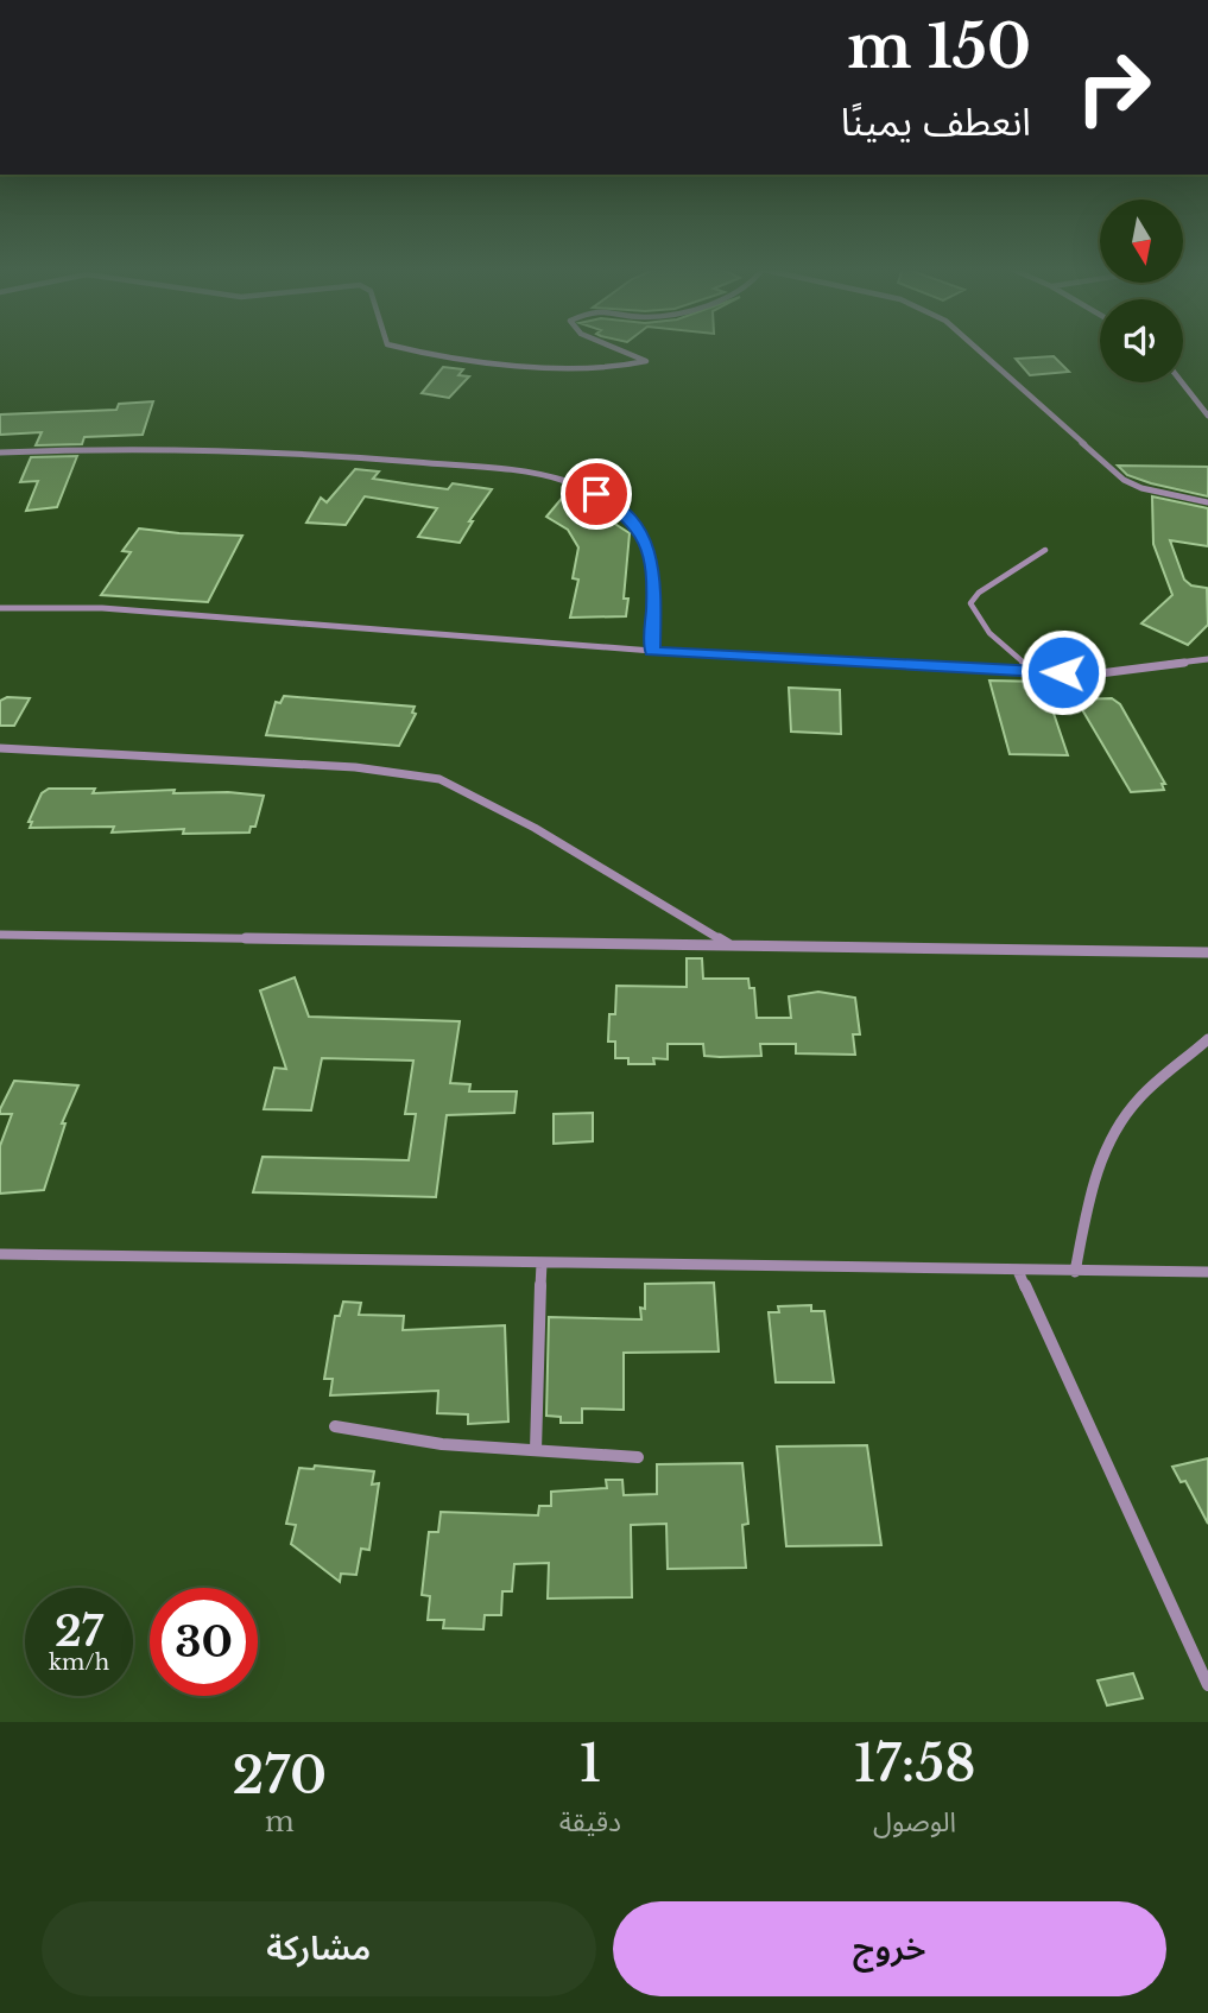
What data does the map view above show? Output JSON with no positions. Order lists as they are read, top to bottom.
{
  "north": "bottom",
  "page": {
    "turn": ["150 m", "انعطف يمينًا"],
    "speed": "27 km/h",
    "limit": "30",
    "eta": [
      "17:58",
      "الوصول",
      "1",
      "دقيقة",
      "270",
      "m"
    ],
    "buttons": ["خروج", "مشاركة"]
  }
}
